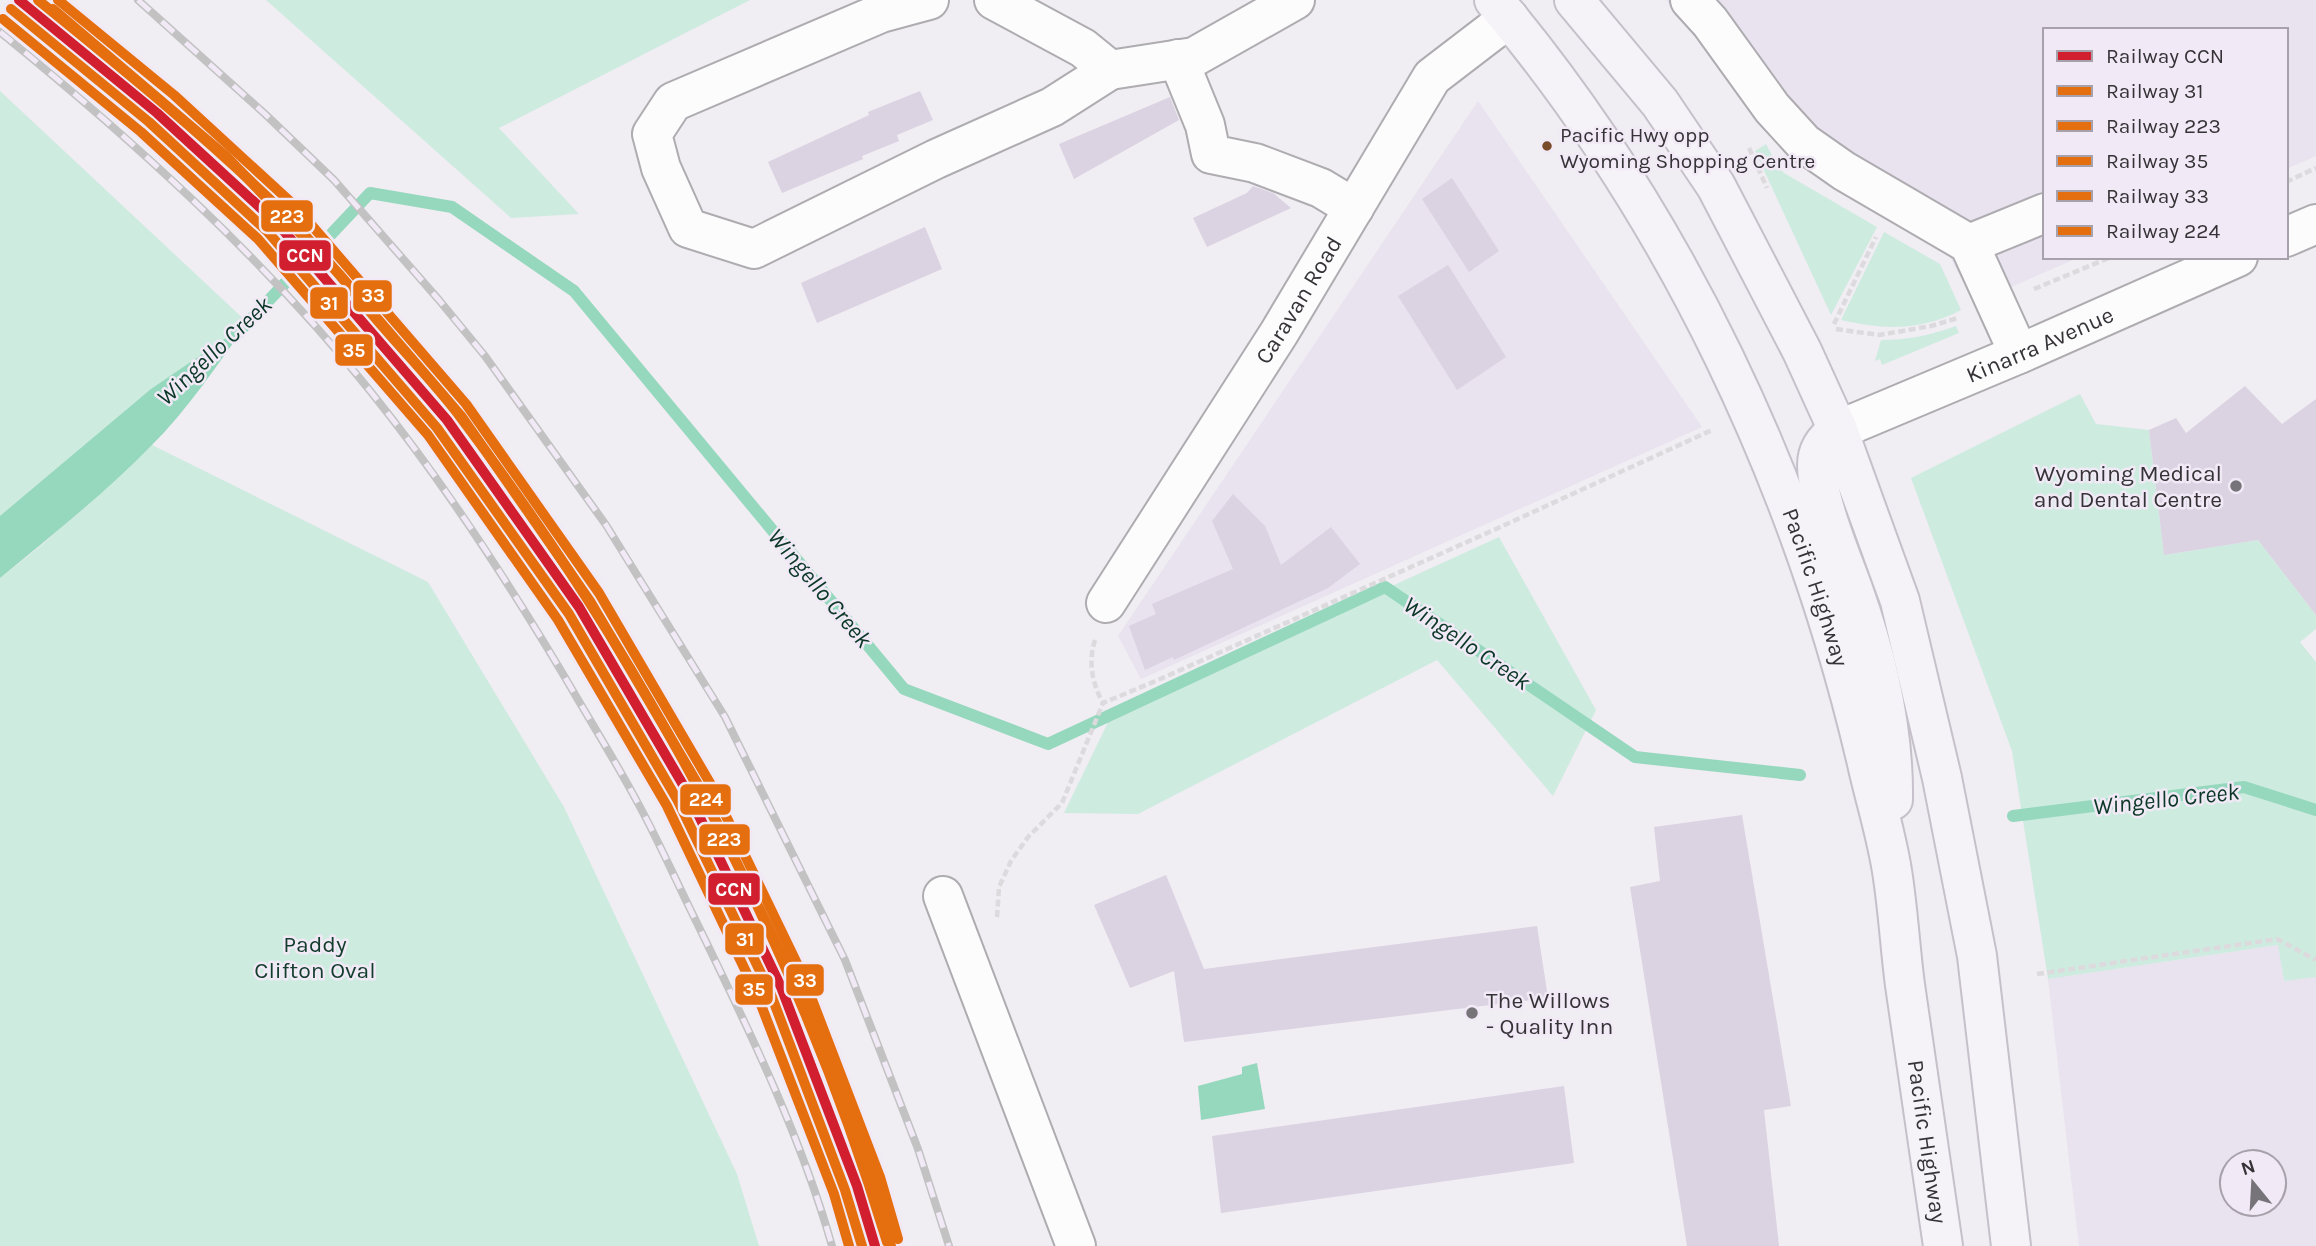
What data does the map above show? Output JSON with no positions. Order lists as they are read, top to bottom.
{
  "streets": {
    "main road": ["Pacific Highway"],
    "street": ["Caravan Road", "Kinarra Avenue"]
  },
  "crossings": [
    ["Caravan Road", "Pacific Highway"]
  ],
  "water": ["Wingello Creek"],
  "parks": ["Paddy Clifton Oval"],
  "places": ["Pacific Hwy opp Wyoming Shopping Centre", "Wyoming Medical and Dental Centre", "The Willows - Quality Inn"],
  "lines": [
    "rail line CCN",
    "rail line 223",
    "rail line 33",
    "rail line 31",
    "rail line 224",
    "rail line 35"
  ],
  "legend": [
    "Railway CCN",
    "Railway 31",
    "Railway 223",
    "Railway 35",
    "Railway 33",
    "Railway 224"
  ],
  "north": "top"
}
